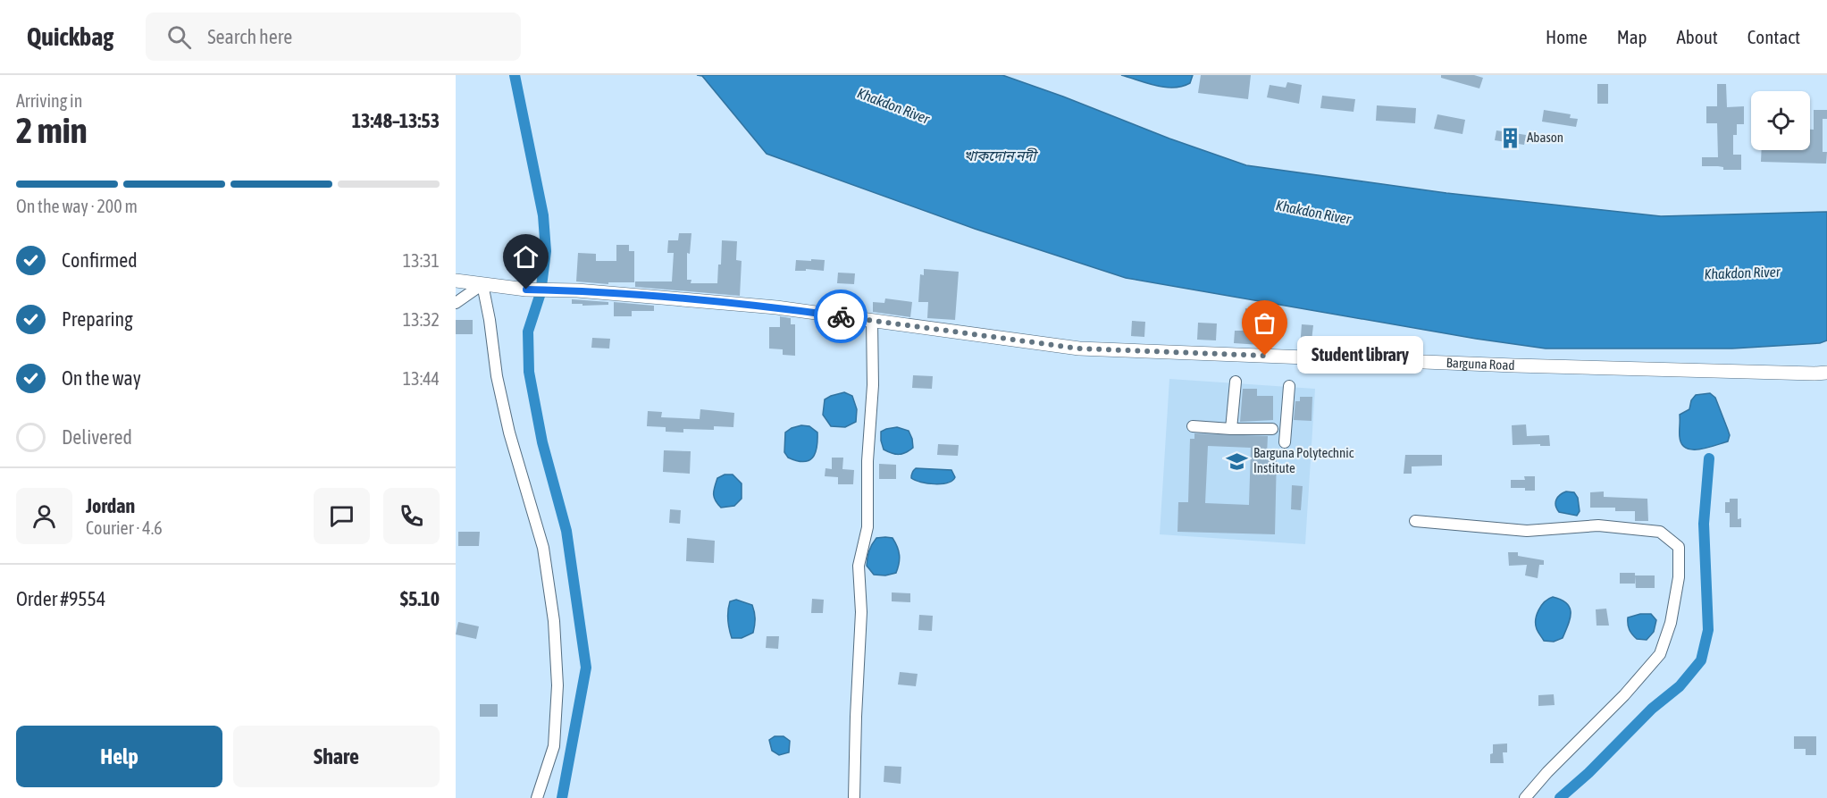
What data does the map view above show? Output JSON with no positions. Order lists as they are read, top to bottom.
{
  "streets": {
    "main road": ["Barguna Road"]
  },
  "water": ["Khakdon River", "খাকদোন নদী"],
  "places": {
    "building": ["Abason"],
    "other": ["Student library"],
    "school or university": ["Barguna Polytechnic Institute"]
  },
  "page": {
    "header": "Quickbag",
    "search": "Search here",
    "nav": [
      "Home",
      "Map",
      "About",
      "Contact"
    ],
    "heading": ["2 min", "Arriving in", "13:48–13:53"],
    "panel": [
      "Jordan",
      "Courier · 4.6",
      "Order #9554",
      "$5.10"
    ],
    "bar": "On the way · 200 m",
    "list": [
      ["Confirmed", "13:31"],
      ["Preparing", "13:32"],
      ["On the way", "13:44"],
      "Delivered"
    ],
    "bubble": "Student library",
    "buttons": ["Help", "Share"]
  }
}
